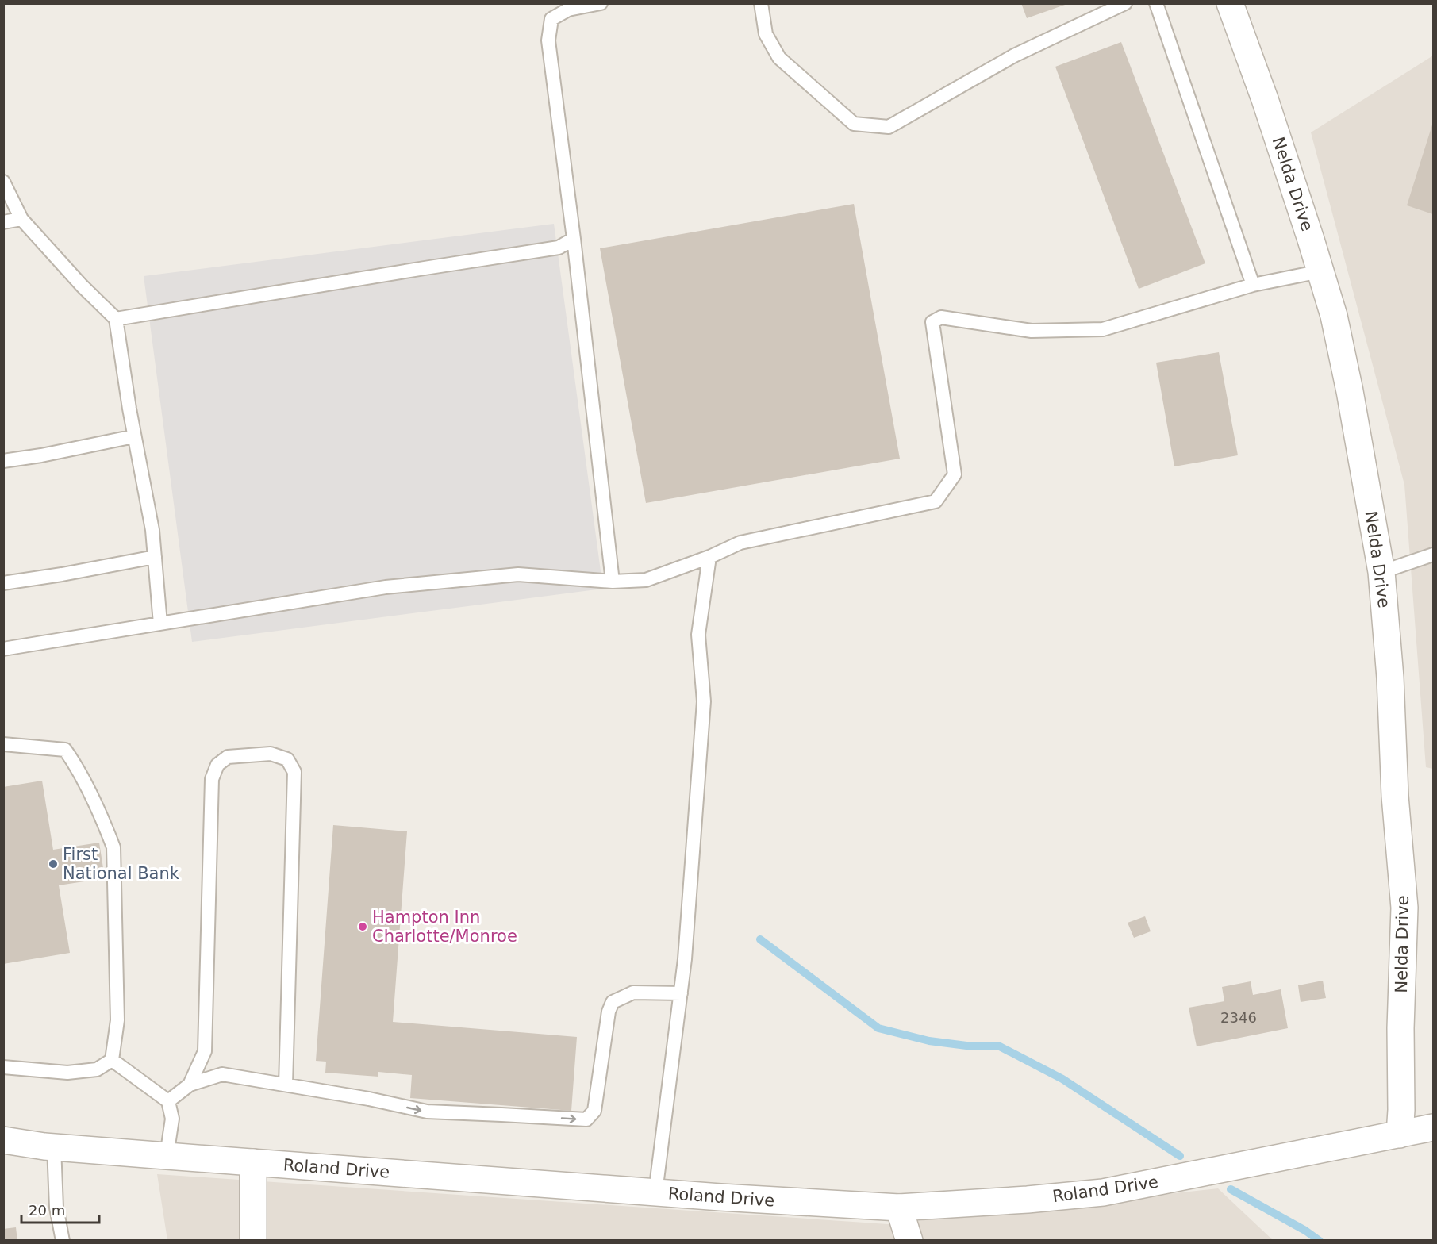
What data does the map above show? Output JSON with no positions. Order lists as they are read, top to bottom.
{
  "streets": {
    "street": ["Nelda Drive", "Roland Drive"]
  },
  "crossings": [
    ["Nelda Drive", "Roland Drive"]
  ],
  "places": ["First National Bank", "Hampton Inn Charlotte/Monroe"],
  "house_numbers": ["2346"],
  "scale_bar": "20 m"
}
